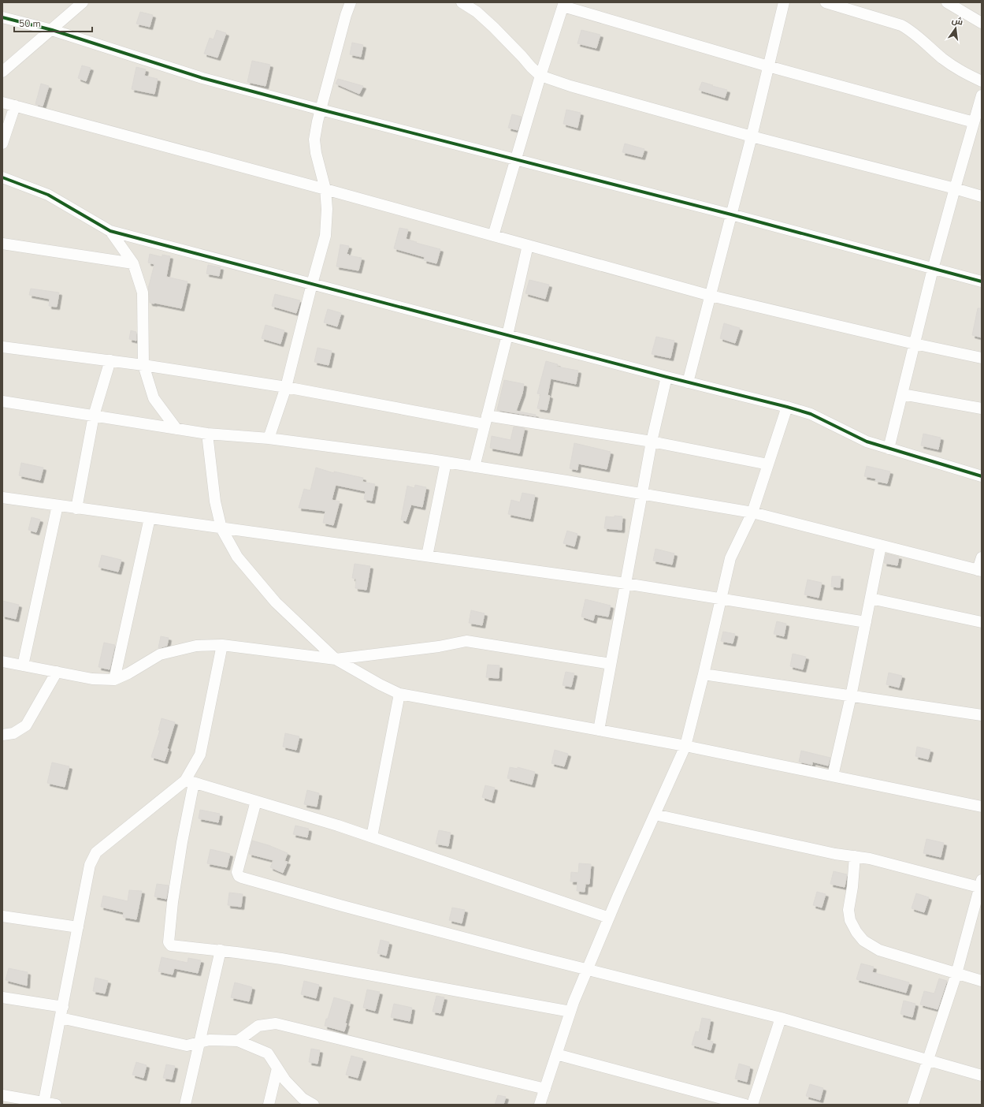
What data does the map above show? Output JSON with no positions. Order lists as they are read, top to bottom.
{
  "scale_bar": "50 m",
  "north": "top"
}
